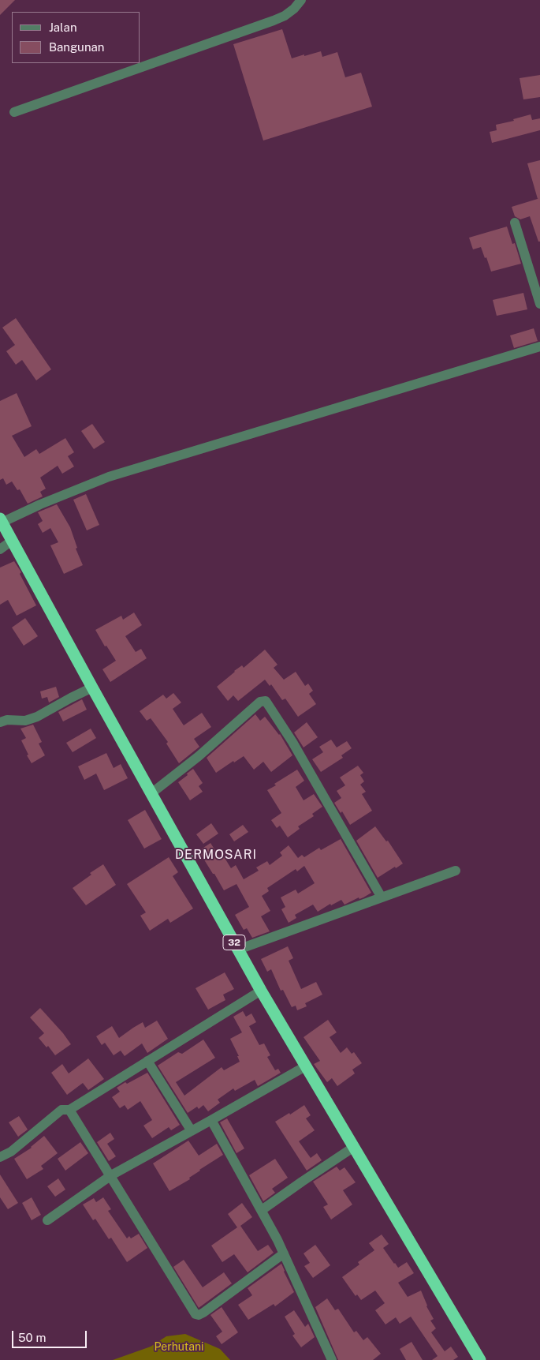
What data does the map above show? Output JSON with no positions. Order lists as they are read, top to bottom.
{
  "streets": {
    "highway": ["32"]
  },
  "districts": ["DERMOSARI"],
  "parks": ["Perhutani"],
  "legend": ["Jalan", "Bangunan"],
  "scale_bar": "50 m"
}
